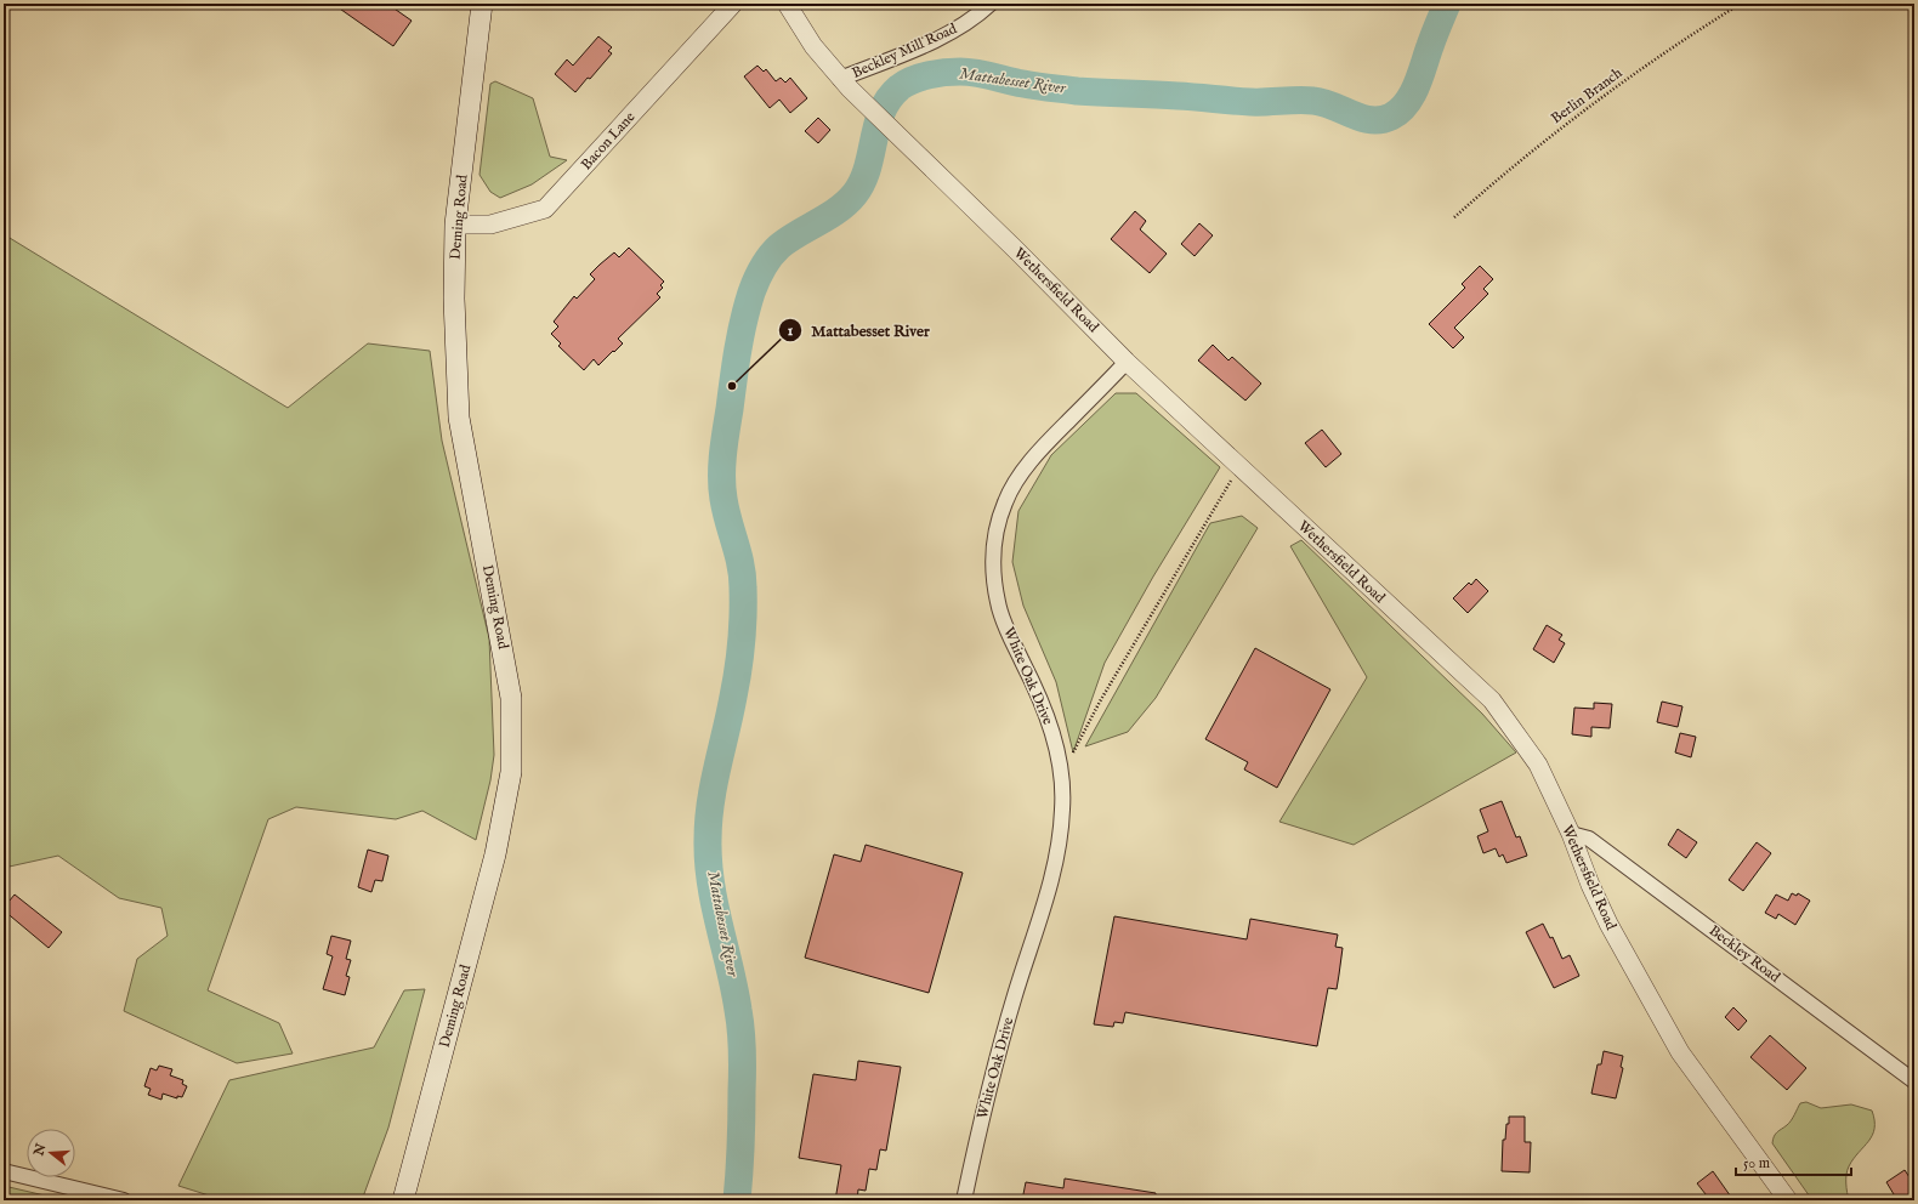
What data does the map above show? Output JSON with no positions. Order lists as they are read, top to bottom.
{
  "streets": {
    "main road": ["Deming Road"],
    "street": [
      "Beckley Mill Road",
      "Bacon Lane",
      "Wethersfield Road",
      "White Oak Drive",
      "Beckley Road"
    ],
    "path": ["Berlin Branch"]
  },
  "crossings": [
    ["Beckley Mill Road", "Wethersfield Road"],
    ["Bacon Lane", "Deming Road"],
    ["Wethersfield Road", "White Oak Drive"],
    ["Wethersfield Road", "Beckley Road"]
  ],
  "water": ["Mattabesset River"],
  "places": ["Mattabesset River"],
  "scale_bar": "50 m",
  "north": "left"
}
